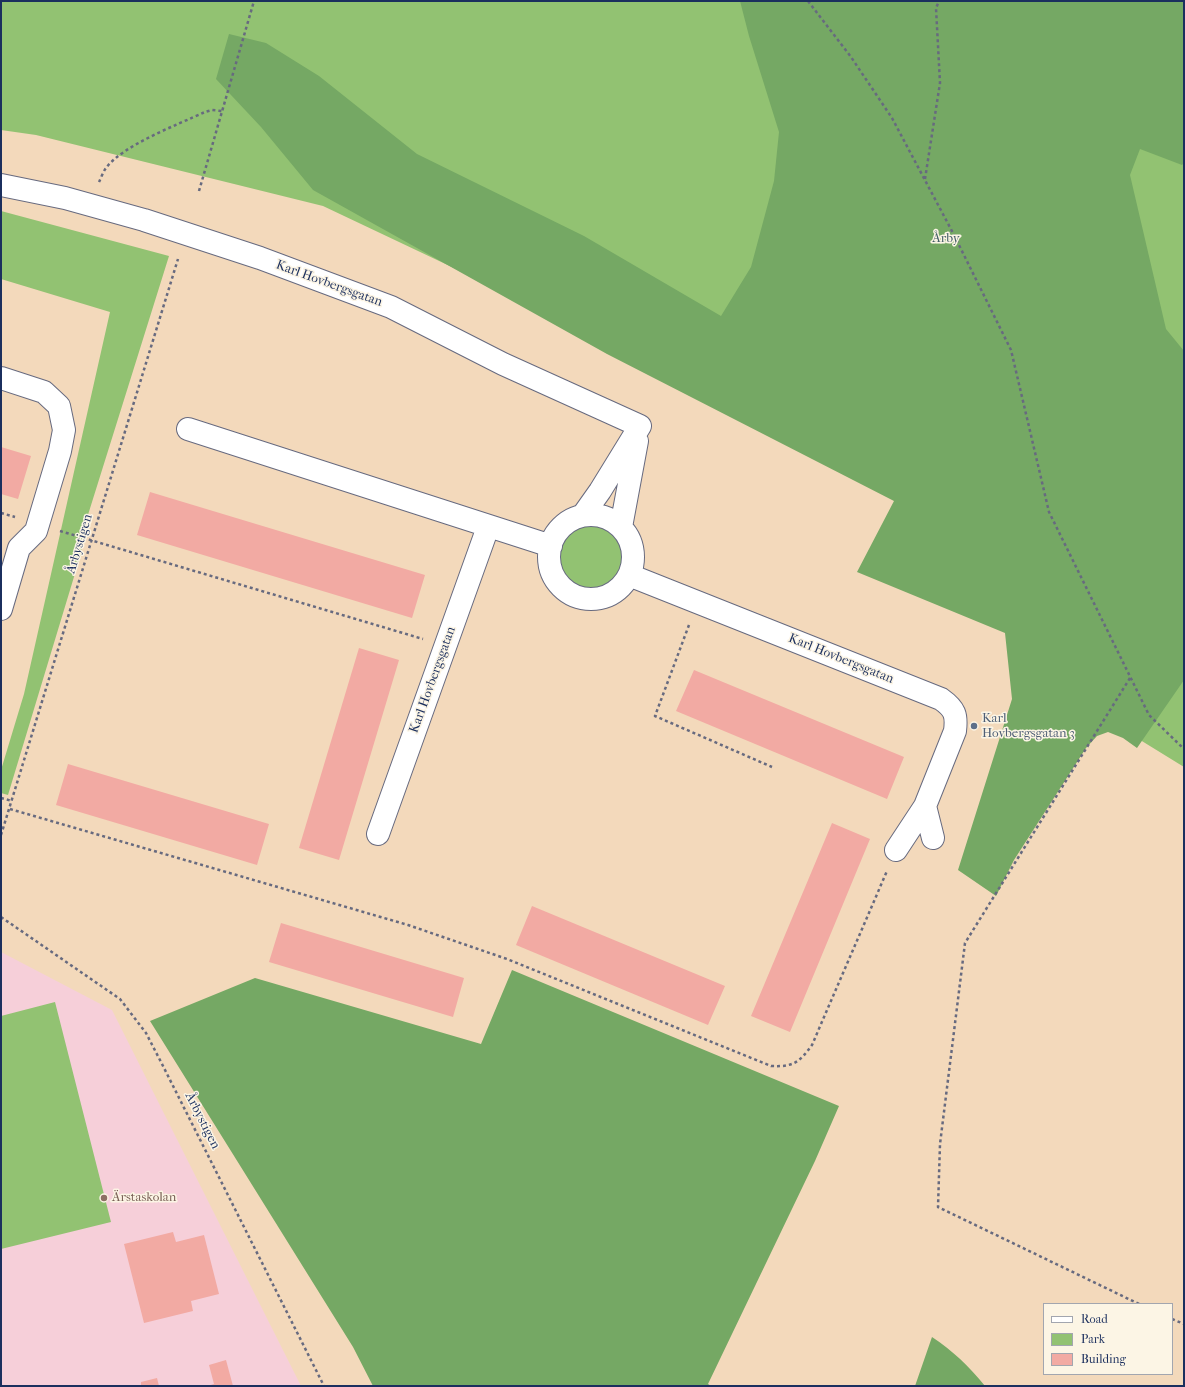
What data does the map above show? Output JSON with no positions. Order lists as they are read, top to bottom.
{
  "streets": {
    "street": ["Karl Hovbergsgatan"],
    "path": ["Årbystigen"]
  },
  "parks": ["Årby"],
  "places": ["Karl Hovbergsgatan 3", "Ärstaskolan"],
  "legend": ["Road", "Park", "Building"]
}
